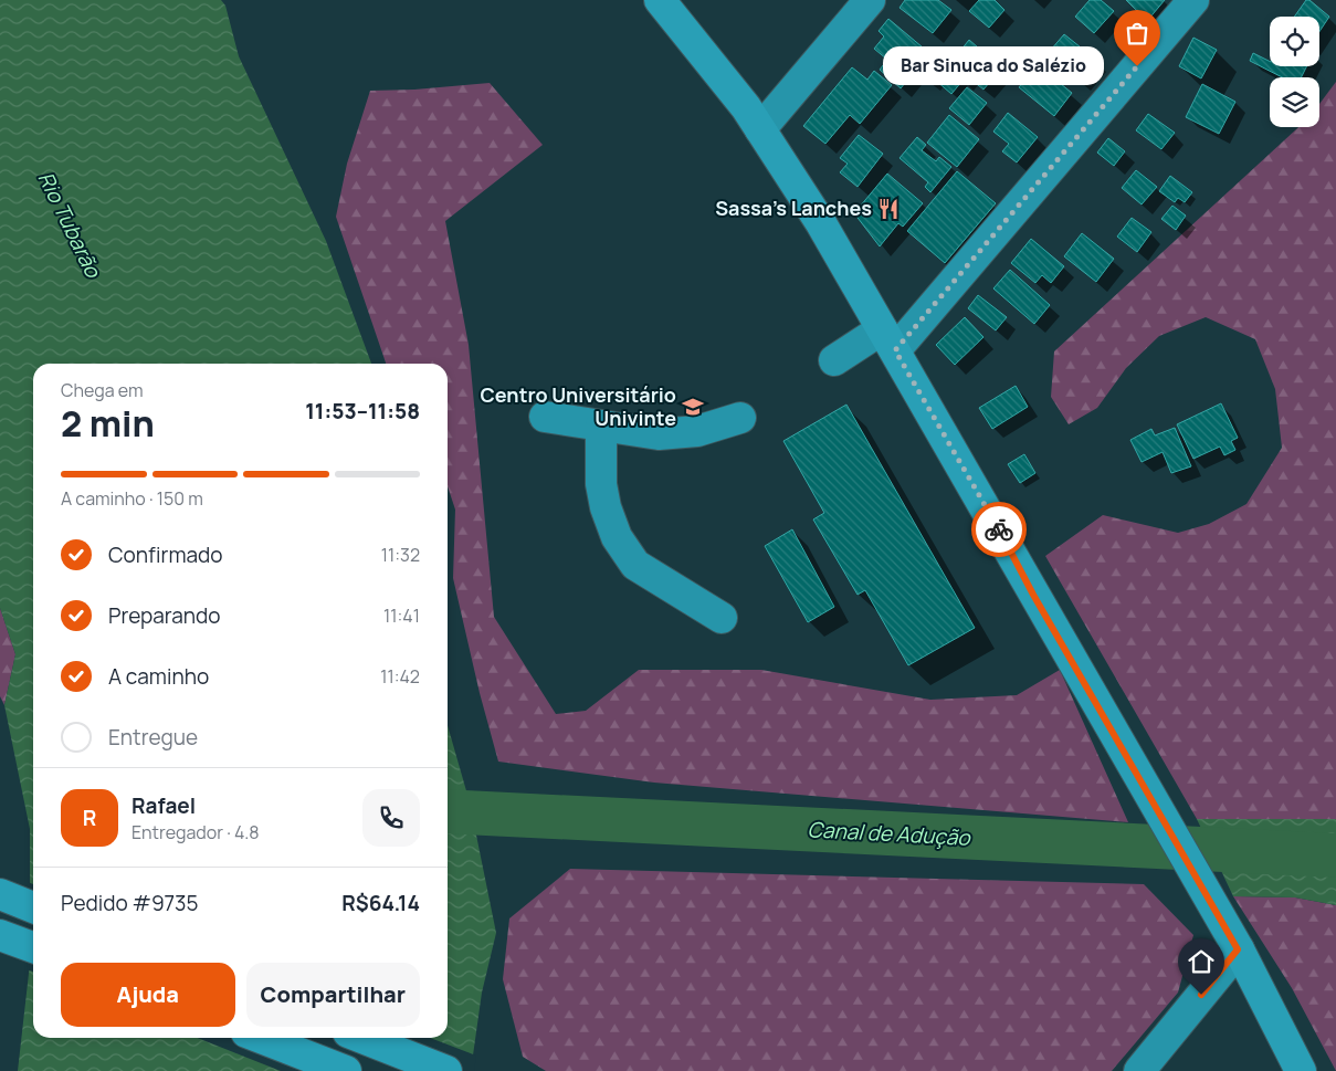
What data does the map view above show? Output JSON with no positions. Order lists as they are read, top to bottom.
{
  "water": ["Rio Tubarão", "Canal de Adução"],
  "places": {
    "other": ["Bar Sinuca do Salézio"],
    "restaurant": ["Sassa's Lanches"],
    "school or university": ["Centro Universitário Univinte"]
  },
  "page": {
    "bubble": "Bar Sinuca do Salézio",
    "heading": ["2 min", "Chega em", "11:53–11:58"],
    "panel": [
      "Rafael",
      "Entregador · 4.8",
      "Pedido #9735",
      "R$64.14"
    ],
    "bar": "A caminho · 150 m",
    "list": [
      ["Confirmado", "11:32"],
      ["Preparando", "11:41"],
      ["A caminho", "11:42"],
      "Entregue"
    ],
    "round": "R",
    "buttons": ["Ajuda", "Compartilhar"]
  }
}
